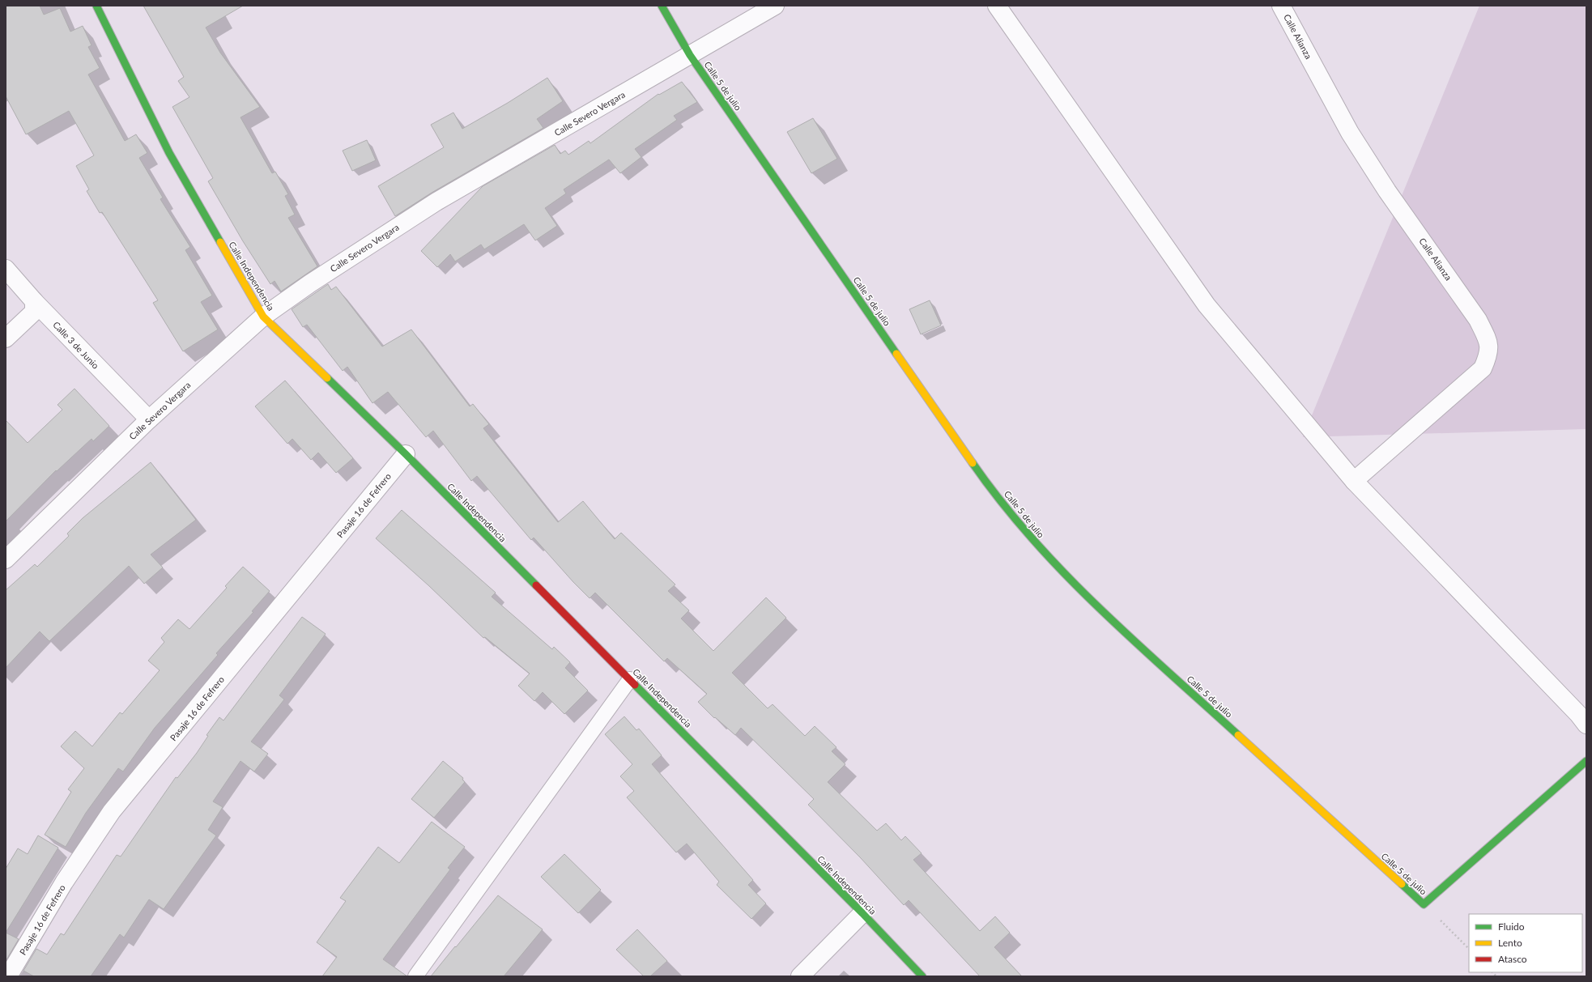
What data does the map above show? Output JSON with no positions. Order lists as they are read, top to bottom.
{
  "streets": {
    "street": [
      "Calle Alianza",
      "Calle 5 de julio",
      "Calle Severo Vergara",
      "Calle Independencia",
      "Calle 3 de Junio",
      "Pasaje 16 de Fefrero"
    ]
  },
  "crossings": [
    ["Calle 5 de julio", "Calle Severo Vergara"],
    ["Calle Severo Vergara", "Calle Independencia"],
    ["Calle Severo Vergara", "Calle 3 de Junio"],
    ["Calle Independencia", "Pasaje 16 de Fefrero"]
  ],
  "legend": ["Fluido", "Lento", "Atasco"]
}
